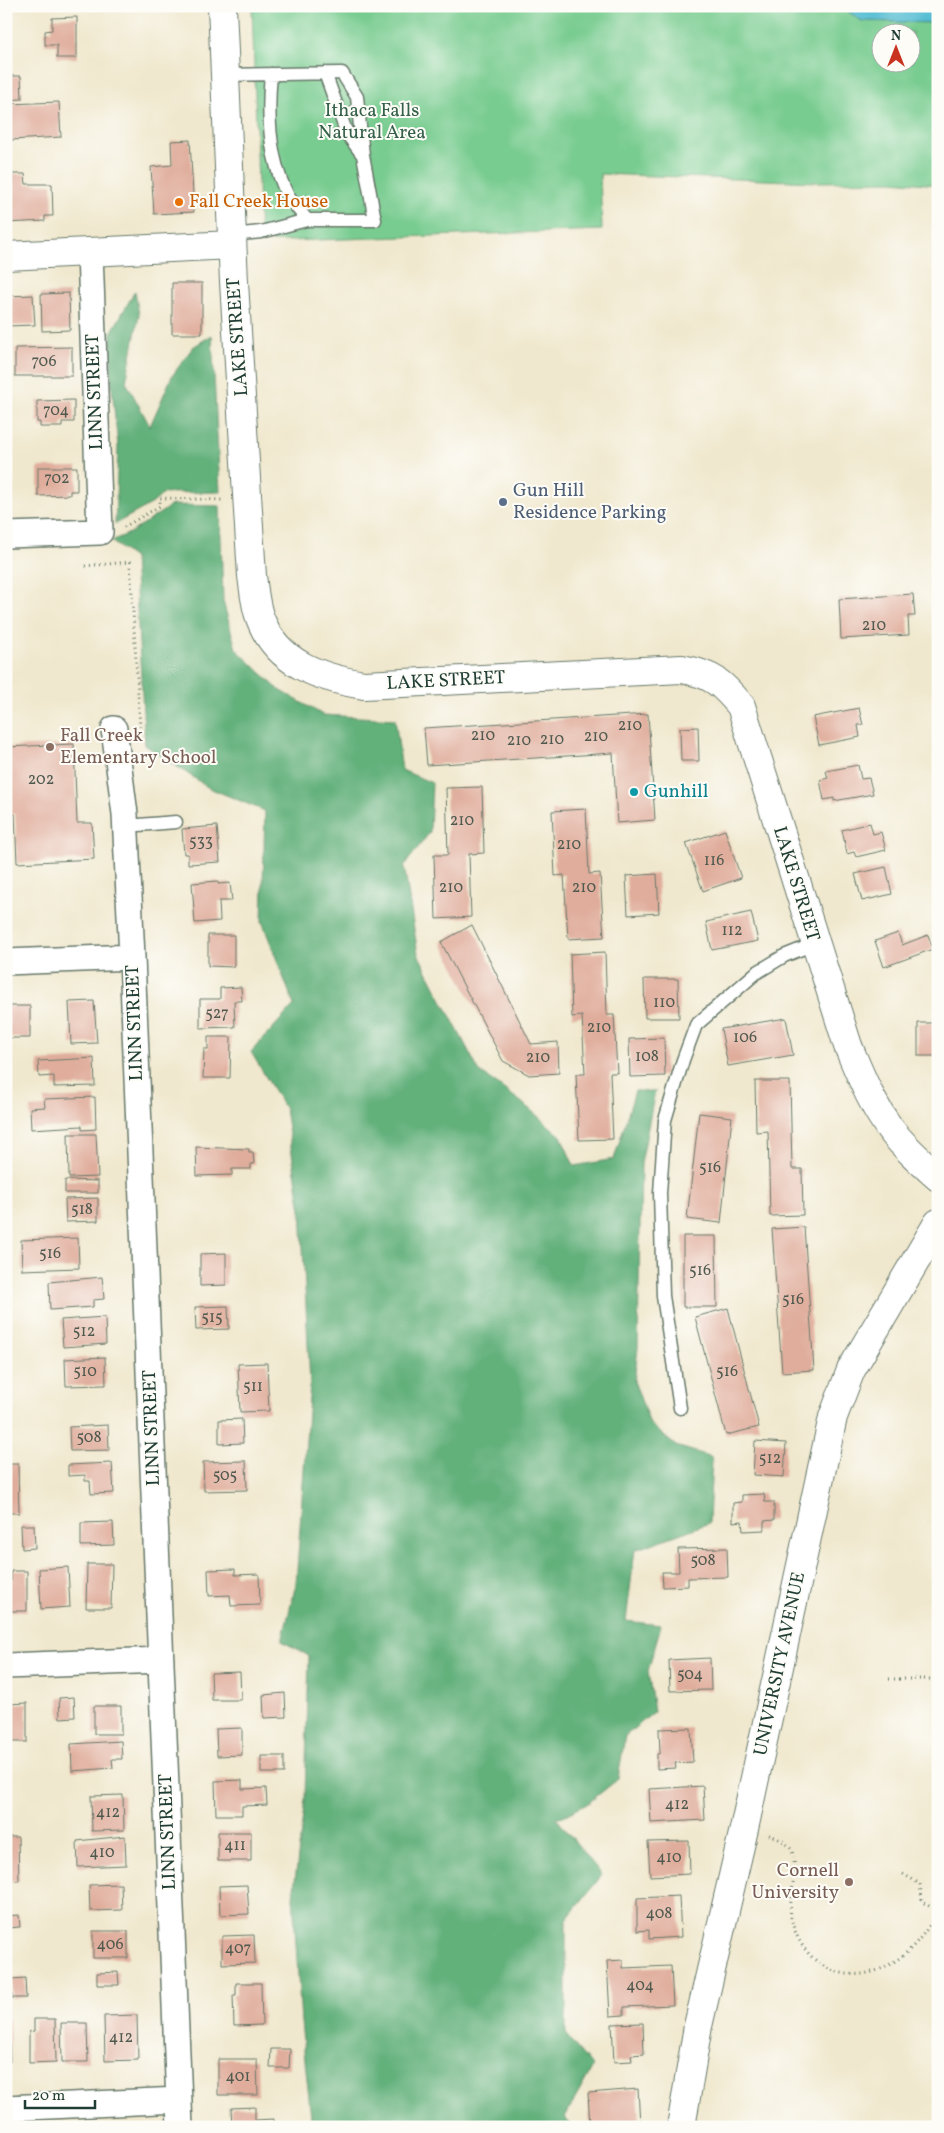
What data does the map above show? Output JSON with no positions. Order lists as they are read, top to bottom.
{
  "streets": {
    "street": ["LAKE STREET", "LINN STREET", "UNIVERSITY AVENUE"]
  },
  "parks": ["Ithaca Falls Natural Area"],
  "places": [
    "Fall Creek House",
    "Gun Hill Residence Parking",
    "Fall Creek Elementary School",
    "Gunhill",
    "Cornell University"
  ],
  "house_numbers": [
    "706",
    "704",
    "702",
    "210",
    "210",
    "210",
    "210",
    "210",
    "210",
    "202",
    "210",
    "533",
    "210",
    "116",
    "210",
    "210",
    "112",
    "110",
    "527",
    "210",
    "106",
    "108",
    "210",
    "516",
    "518",
    "516",
    "516",
    "516",
    "515",
    "512",
    "510",
    "516",
    "511",
    "508",
    "512",
    "505",
    "508",
    "504",
    "412",
    "412",
    "411",
    "410",
    "410",
    "408",
    "406",
    "407",
    "404",
    "412",
    "401"
  ],
  "scale_bar": "20 m",
  "north": "top"
}
